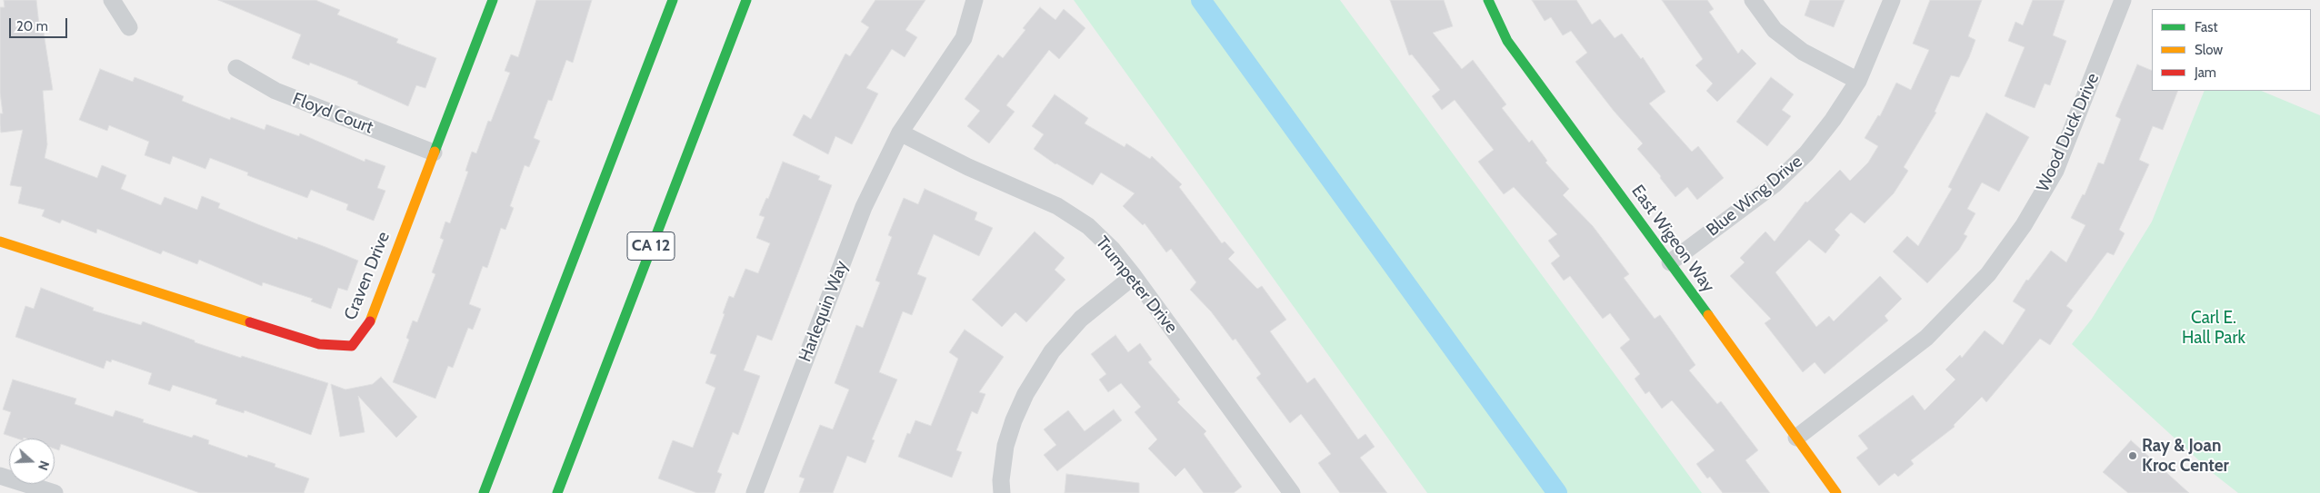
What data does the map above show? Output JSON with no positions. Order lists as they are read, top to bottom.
{
  "streets": {
    "main road": ["East Wigeon Way", "CA 12", "Craven Drive"],
    "street": [
      "Floyd Court",
      "Wood Duck Drive",
      "Blue Wing Drive",
      "Trumpeter Drive",
      "Harlequin Way"
    ]
  },
  "crossings": [
    ["Floyd Court", "Craven Drive"],
    ["Wood Duck Drive", "East Wigeon Way"],
    ["Blue Wing Drive", "East Wigeon Way"],
    ["Trumpeter Drive", "Harlequin Way"]
  ],
  "parks": ["Carl E. Hall Park"],
  "places": ["Ray & Joan Kroc Center"],
  "legend": ["Fast", "Slow", "Jam"],
  "scale_bar": "20 m",
  "north": "right"
}
